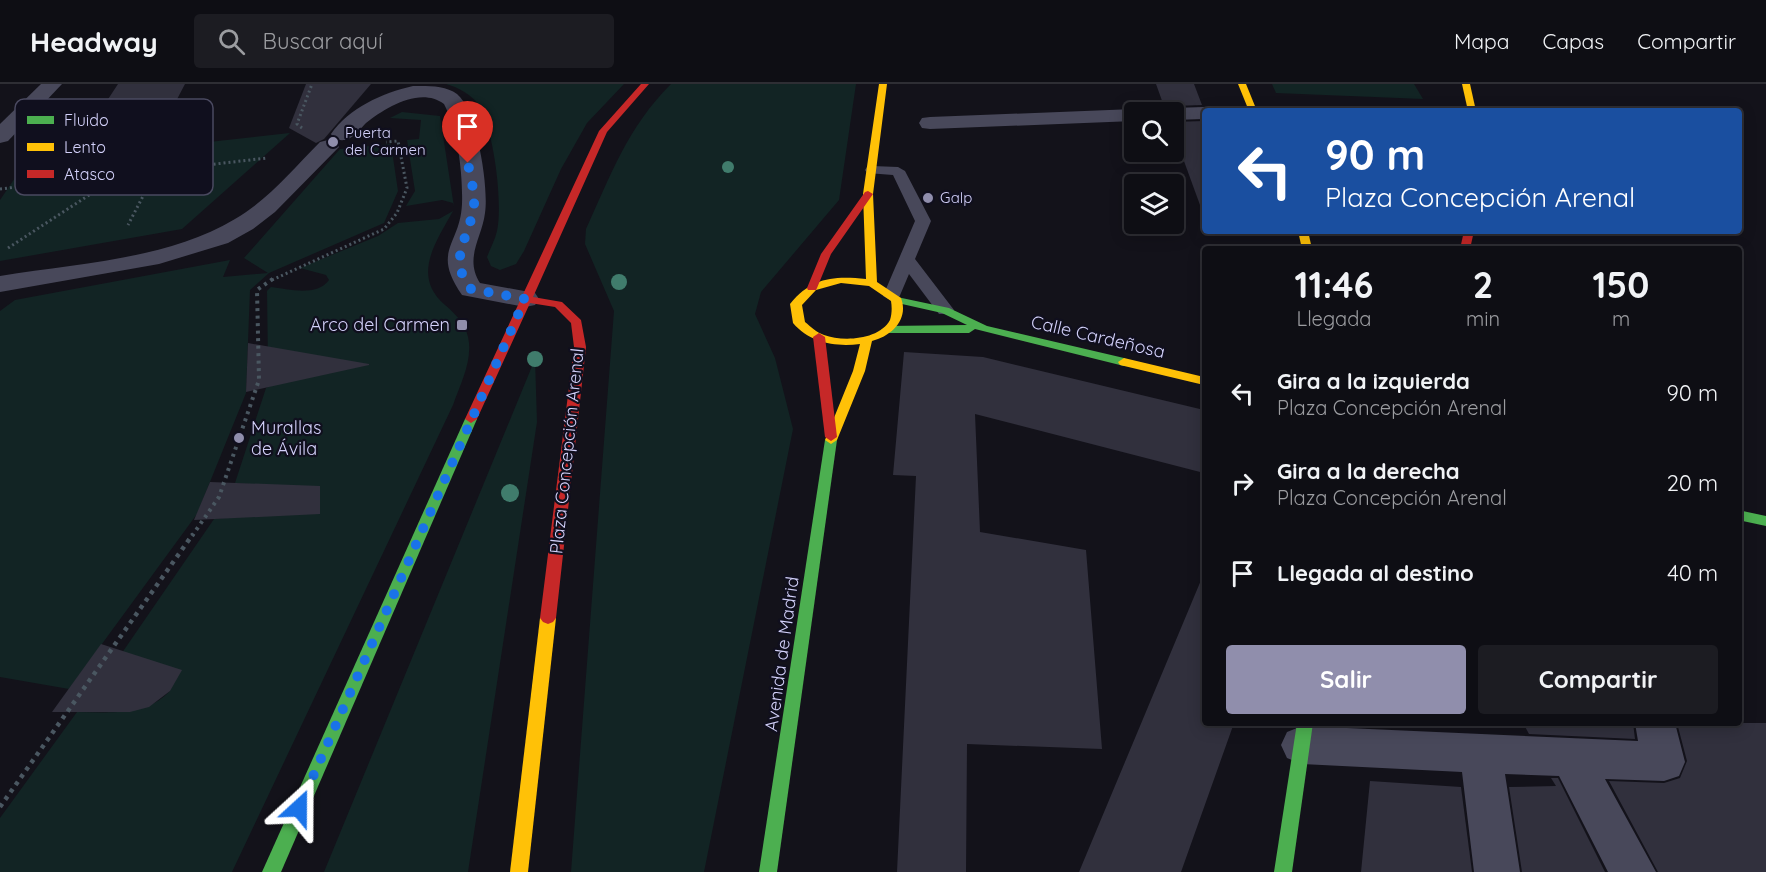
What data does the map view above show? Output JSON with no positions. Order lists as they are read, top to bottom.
{
  "streets": {
    "main road": ["Calle Cardeñosa", "Plaza Concepción Arenal", "Avenida de Madrid"]
  },
  "crossings": [
    ["Calle Cardeñosa", "Avenida de Madrid"]
  ],
  "places": {
    "other": ["Puerta del Carmen", "Galp", "Murallas de Ávila"],
    "transit": ["Arco del Carmen"]
  },
  "legend": ["Fluido", "Lento", "Atasco"],
  "page": {
    "header": "Headway",
    "search": "Buscar aquí",
    "nav": ["Mapa", "Capas", "Compartir"],
    "turn": ["90 m", "Plaza Concepción Arenal"],
    "eta": [
      "11:46",
      "Llegada",
      "2",
      "min",
      "150",
      "m"
    ],
    "list": [
      {
        "name": "Gira a la izquierda",
        "note": "Plaza Concepción Arenal",
        "value": "90 m"
      },
      {
        "name": "Gira a la derecha",
        "note": "Plaza Concepción Arenal",
        "value": "20 m"
      },
      {
        "name": "Llegada al destino",
        "value": "40 m"
      }
    ],
    "buttons": ["Salir", "Compartir"]
  }
}
